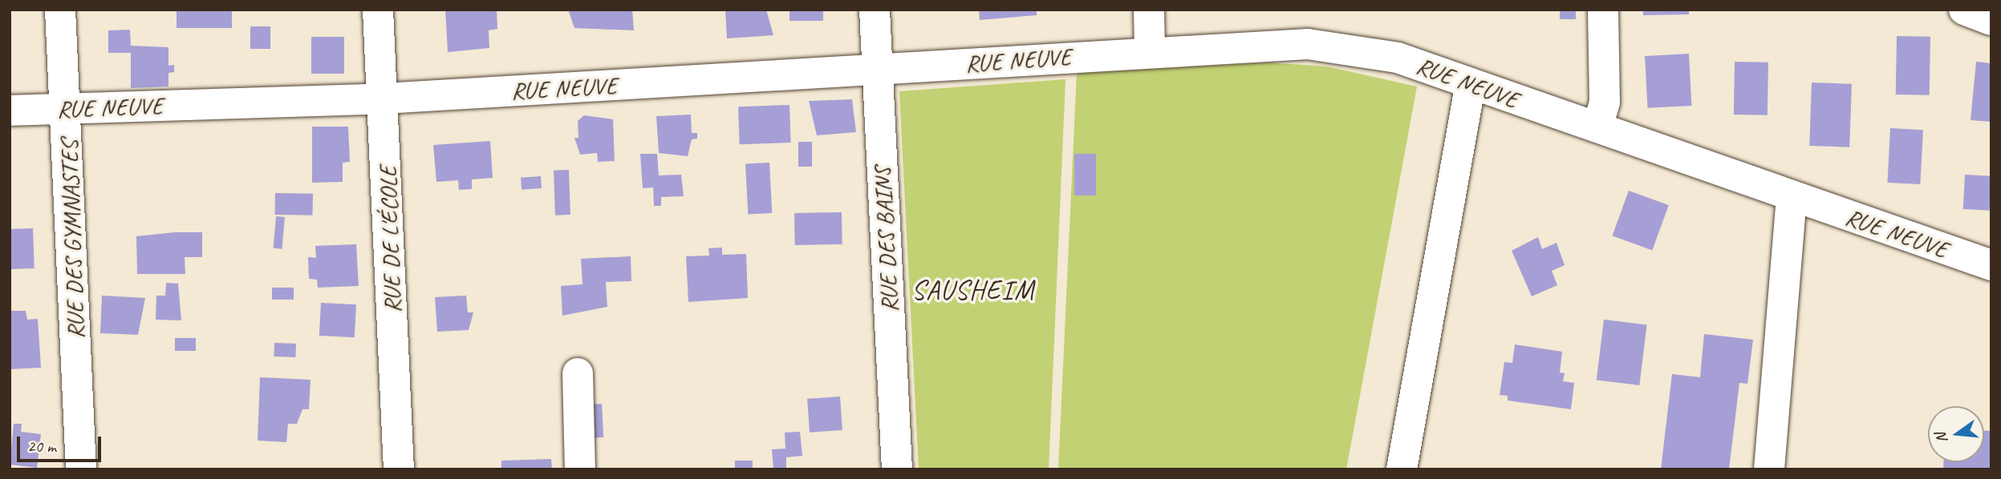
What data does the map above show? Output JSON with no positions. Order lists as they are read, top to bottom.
{
  "streets": {
    "street": [
      "RUE NEUVE",
      "RUE DES GYMNASTES",
      "RUE DE L'ÉCOLE",
      "RUE DES BAINS"
    ]
  },
  "crossings": [
    ["RUE NEUVE", "RUE DES GYMNASTES"],
    ["RUE NEUVE", "RUE DE L'ÉCOLE"],
    ["RUE NEUVE", "RUE DES BAINS"]
  ],
  "districts": ["SAUSHEIM"],
  "scale_bar": "20 m",
  "north": "left"
}
